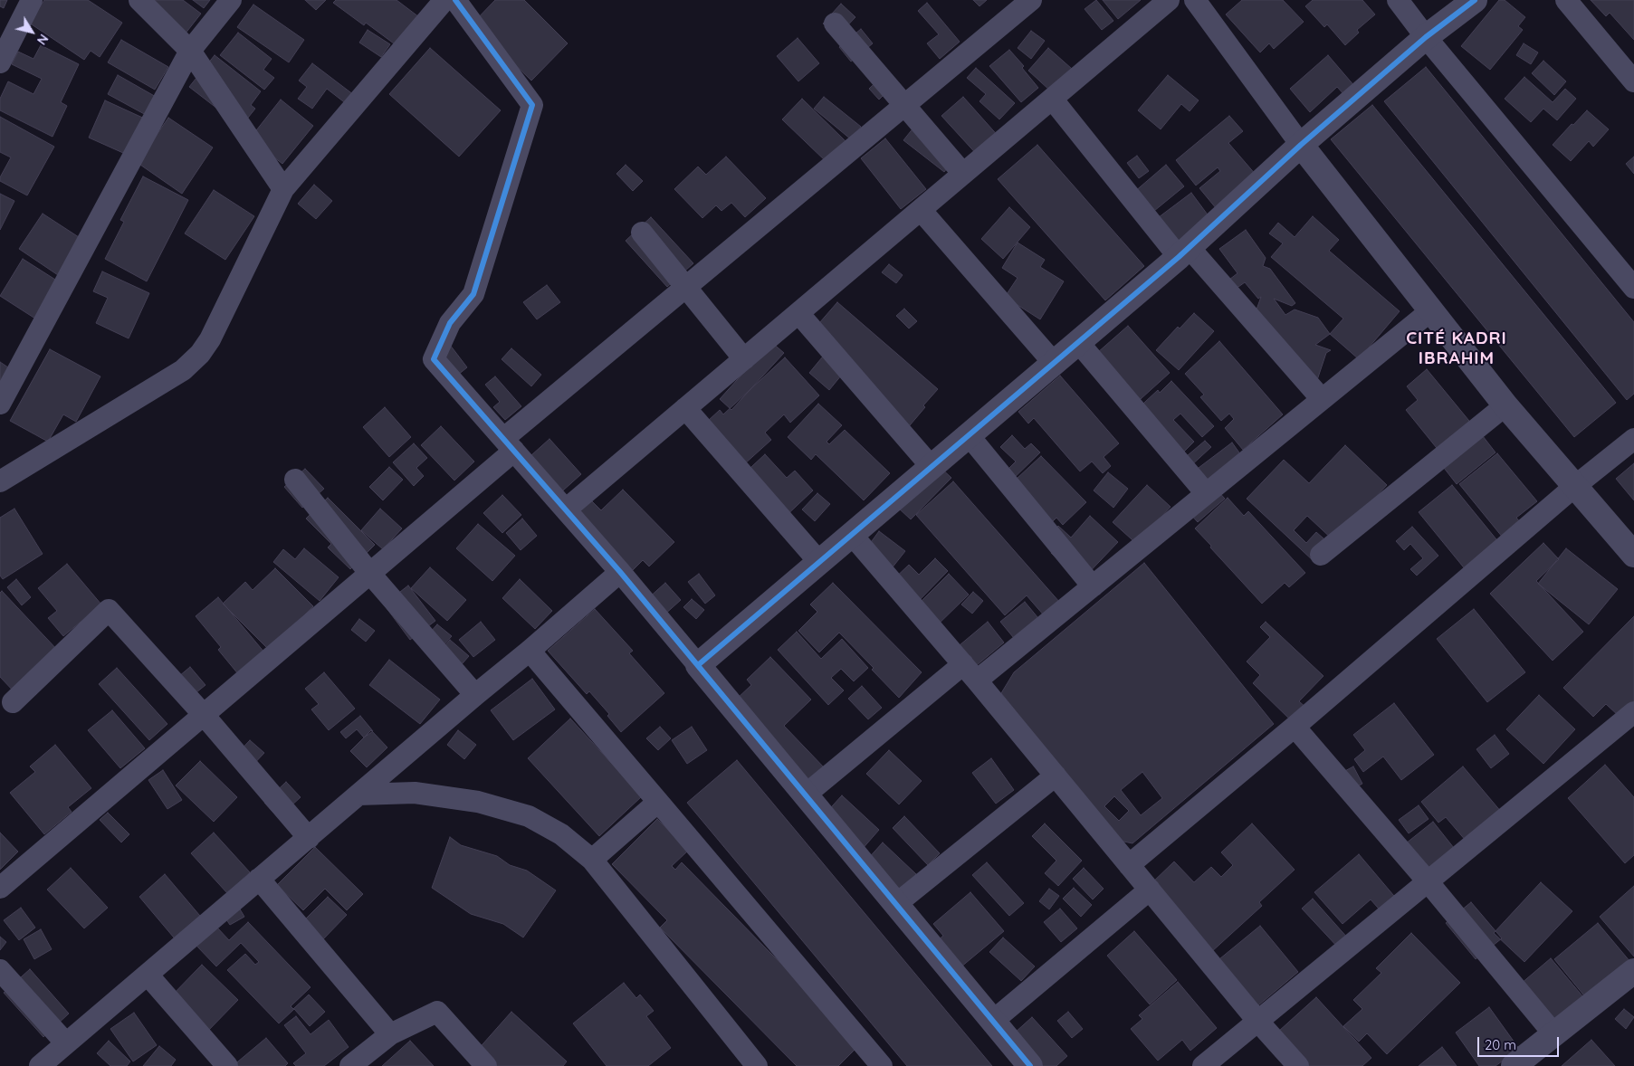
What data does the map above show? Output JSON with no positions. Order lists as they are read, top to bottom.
{
  "districts": ["CITÉ KADRI IBRAHIM"],
  "scale_bar": "20 m",
  "north": "bottom right"
}
